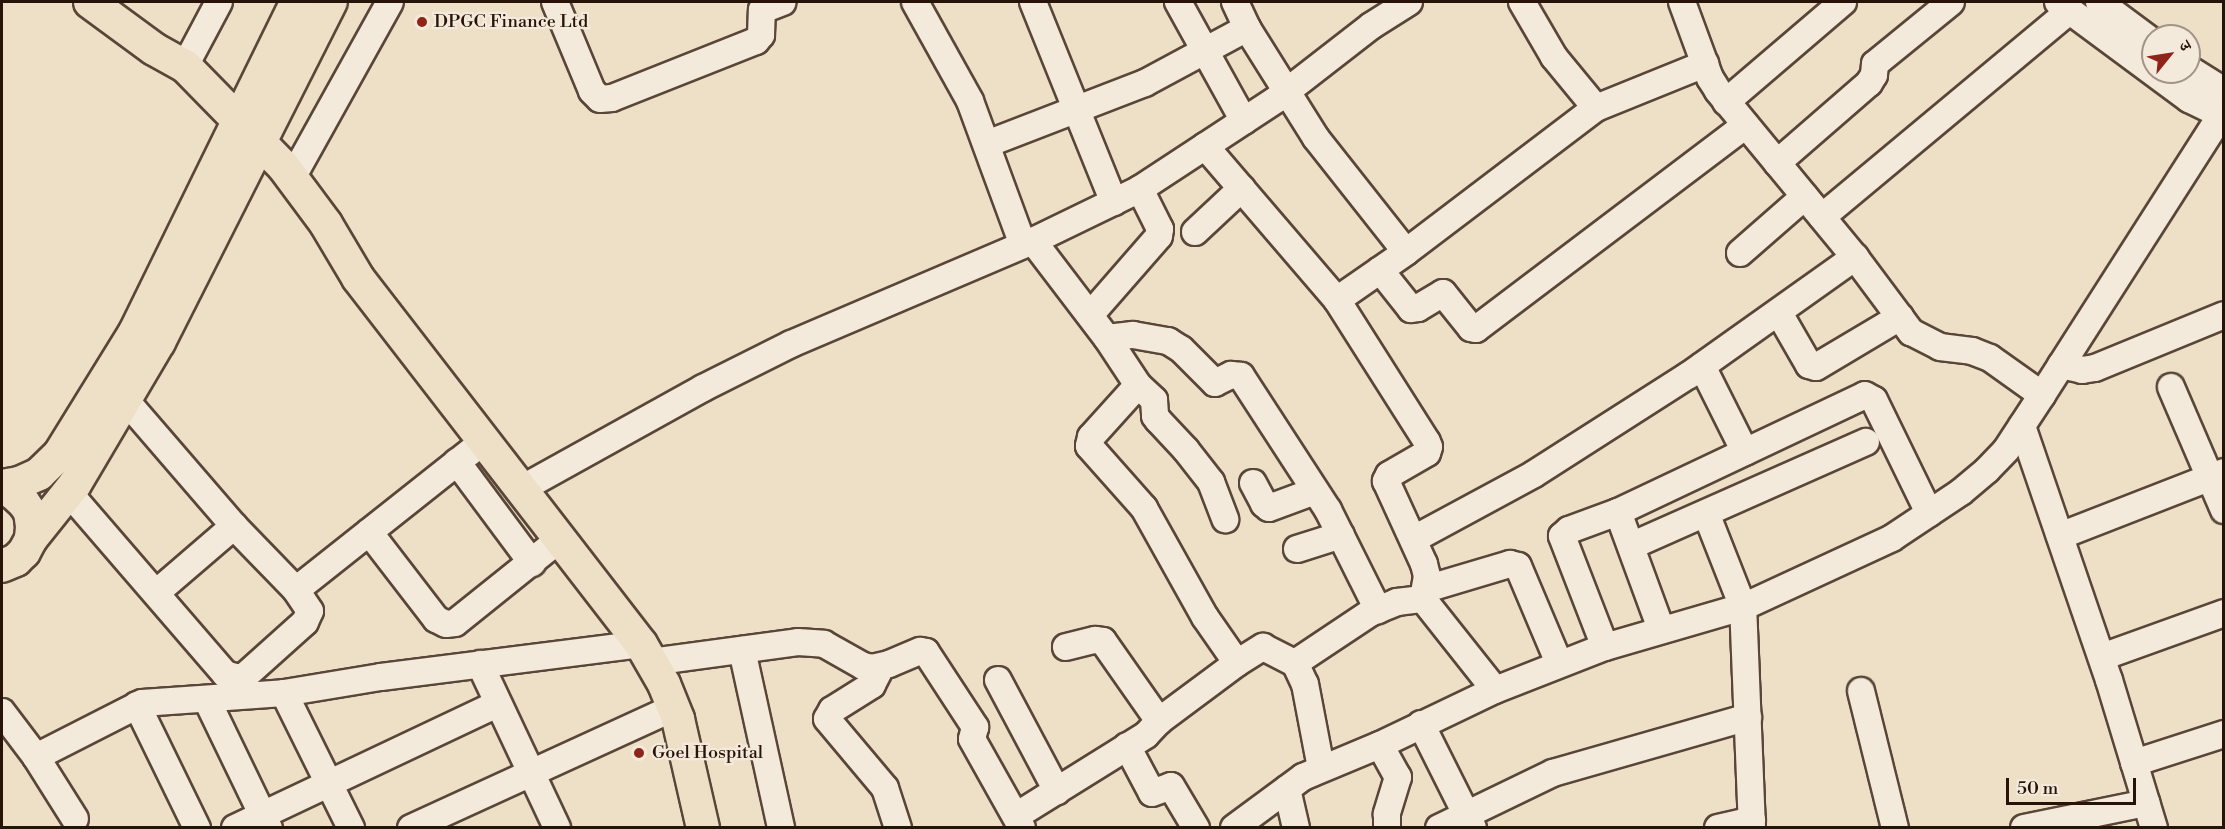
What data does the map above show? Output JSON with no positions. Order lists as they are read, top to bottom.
{
  "places": ["DPGC Finance Ltd", "Goel Hospital"],
  "scale_bar": "50 m",
  "north": "top right"
}
